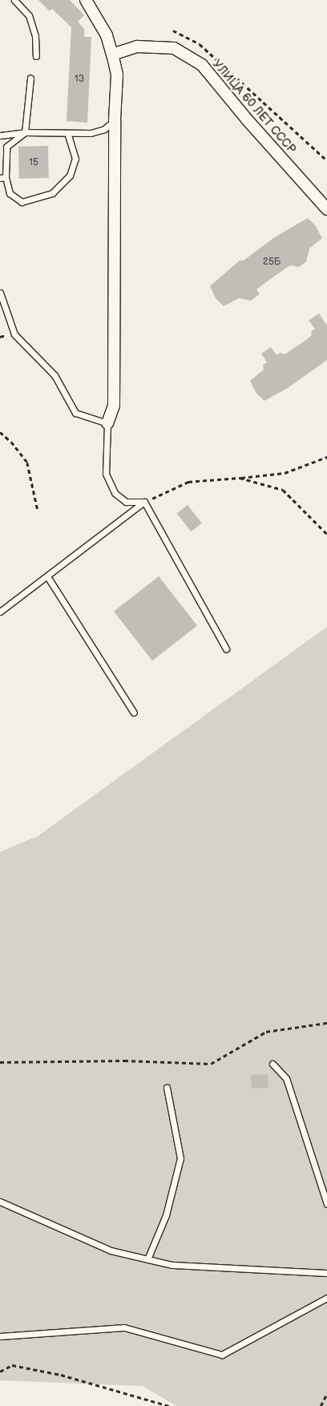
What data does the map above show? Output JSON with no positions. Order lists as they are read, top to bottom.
{
  "streets": {
    "street": ["УЛИЦА 60 ЛЕТ СССР"]
  },
  "house_numbers": ["13", "15", "25Б"]
}
